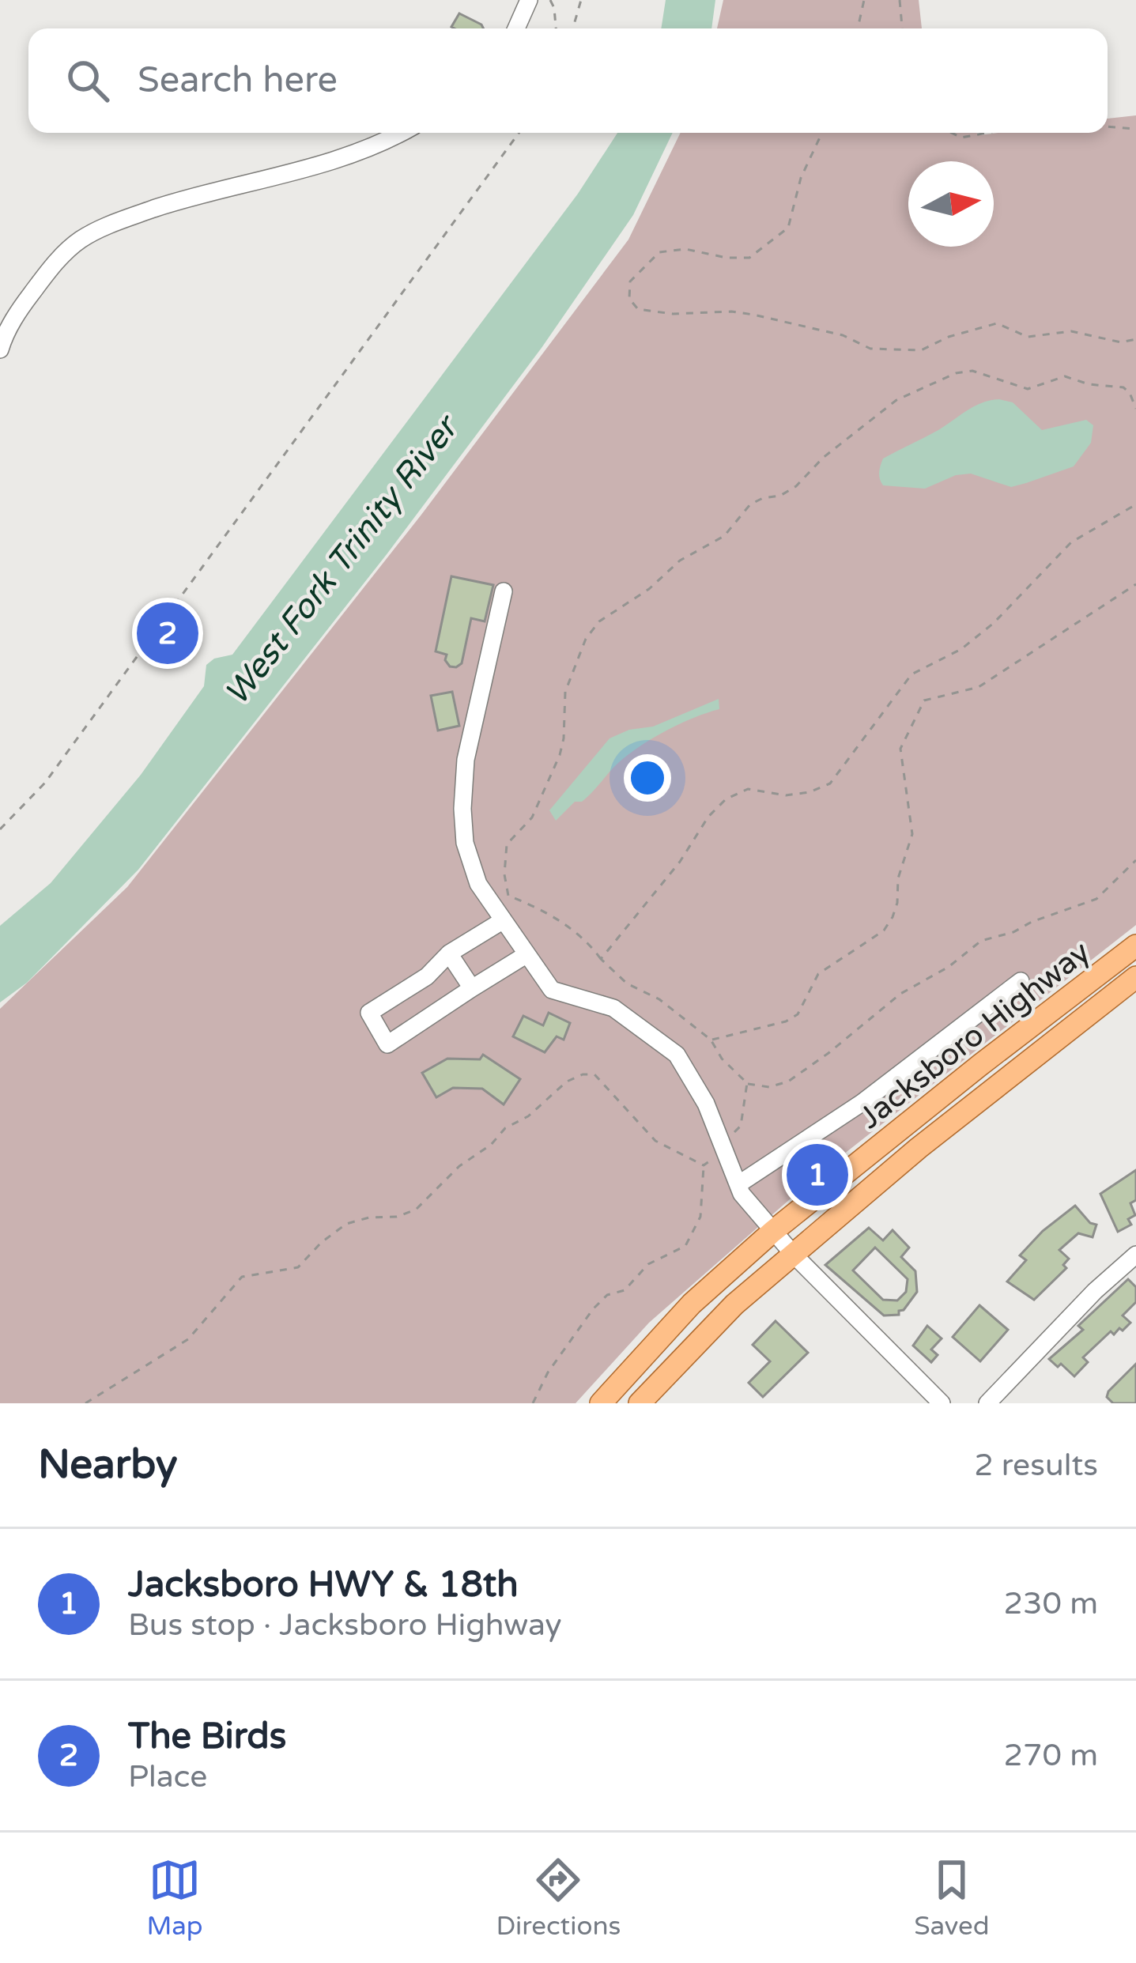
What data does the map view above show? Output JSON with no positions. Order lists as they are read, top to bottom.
{
  "streets": {
    "main road": ["Jacksboro Highway"]
  },
  "water": ["West Fork Trinity River"],
  "north": "right",
  "page": {
    "search": "Search here",
    "pins": ["2", "1"],
    "heading": ["Nearby", "2 results"],
    "list": [
      {
        "mark": "1",
        "name": "Jacksboro HWY & 18th",
        "note": "Bus stop · Jacksboro Highway",
        "value": "230 m"
      },
      {
        "mark": "2",
        "name": "The Birds",
        "note": "Place",
        "value": "270 m"
      }
    ],
    "nav": ["Map", "Directions", "Saved"]
  }
}
